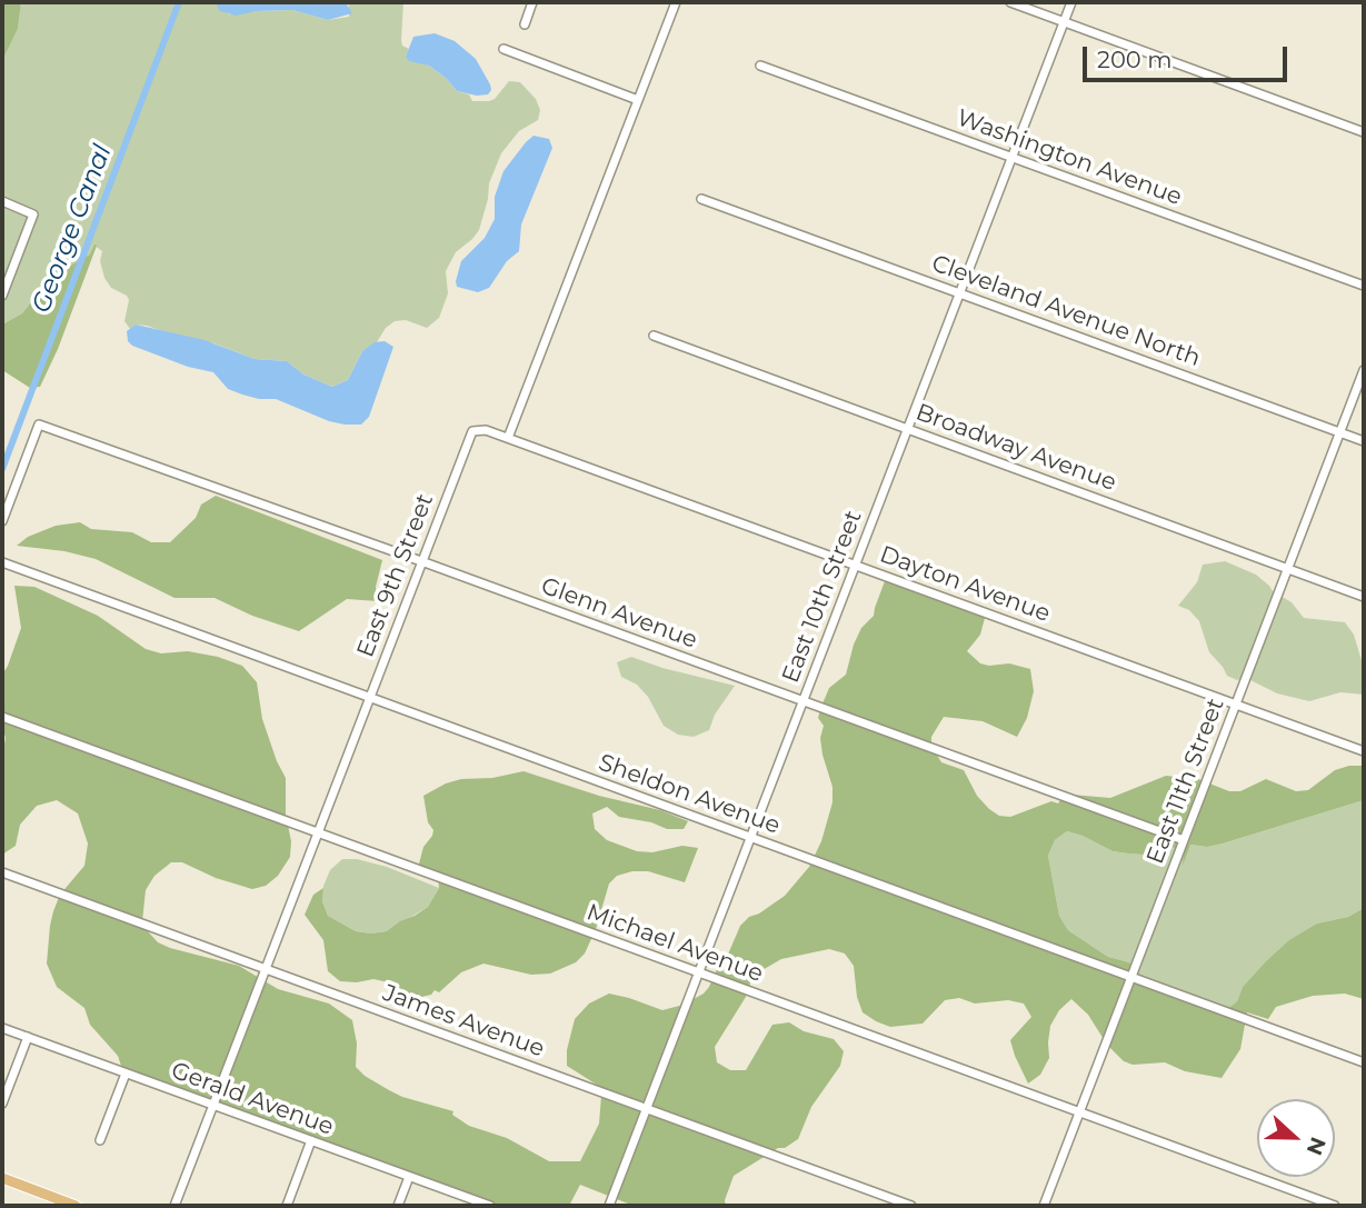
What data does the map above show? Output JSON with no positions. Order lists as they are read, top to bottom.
{
  "streets": {
    "street": [
      "Washington Avenue",
      "Cleveland Avenue North",
      "Broadway Avenue",
      "East 9th Street",
      "Dayton Avenue",
      "East 10th Street",
      "Glenn Avenue",
      "East 11th Street",
      "Sheldon Avenue",
      "Michael Avenue",
      "James Avenue",
      "Gerald Avenue"
    ]
  },
  "crossings": [
    ["Washington Avenue", "East 10th Street"],
    ["Cleveland Avenue North", "East 10th Street"],
    ["Cleveland Avenue North", "East 11th Street"],
    ["Broadway Avenue", "East 10th Street"],
    ["Broadway Avenue", "East 11th Street"],
    ["East 9th Street", "Dayton Avenue"],
    ["East 9th Street", "Glenn Avenue"],
    ["East 9th Street", "Sheldon Avenue"],
    ["East 9th Street", "Michael Avenue"],
    ["East 9th Street", "James Avenue"],
    ["East 9th Street", "Gerald Avenue"],
    ["Dayton Avenue", "East 10th Street"],
    ["Dayton Avenue", "East 11th Street"],
    ["East 10th Street", "Glenn Avenue"],
    ["East 10th Street", "Sheldon Avenue"],
    ["East 10th Street", "Michael Avenue"],
    ["East 10th Street", "James Avenue"],
    ["Glenn Avenue", "East 11th Street"],
    ["East 11th Street", "Sheldon Avenue"],
    ["East 11th Street", "Michael Avenue"]
  ],
  "water": ["George Canal"],
  "scale_bar": "200 m",
  "north": "right"
}
